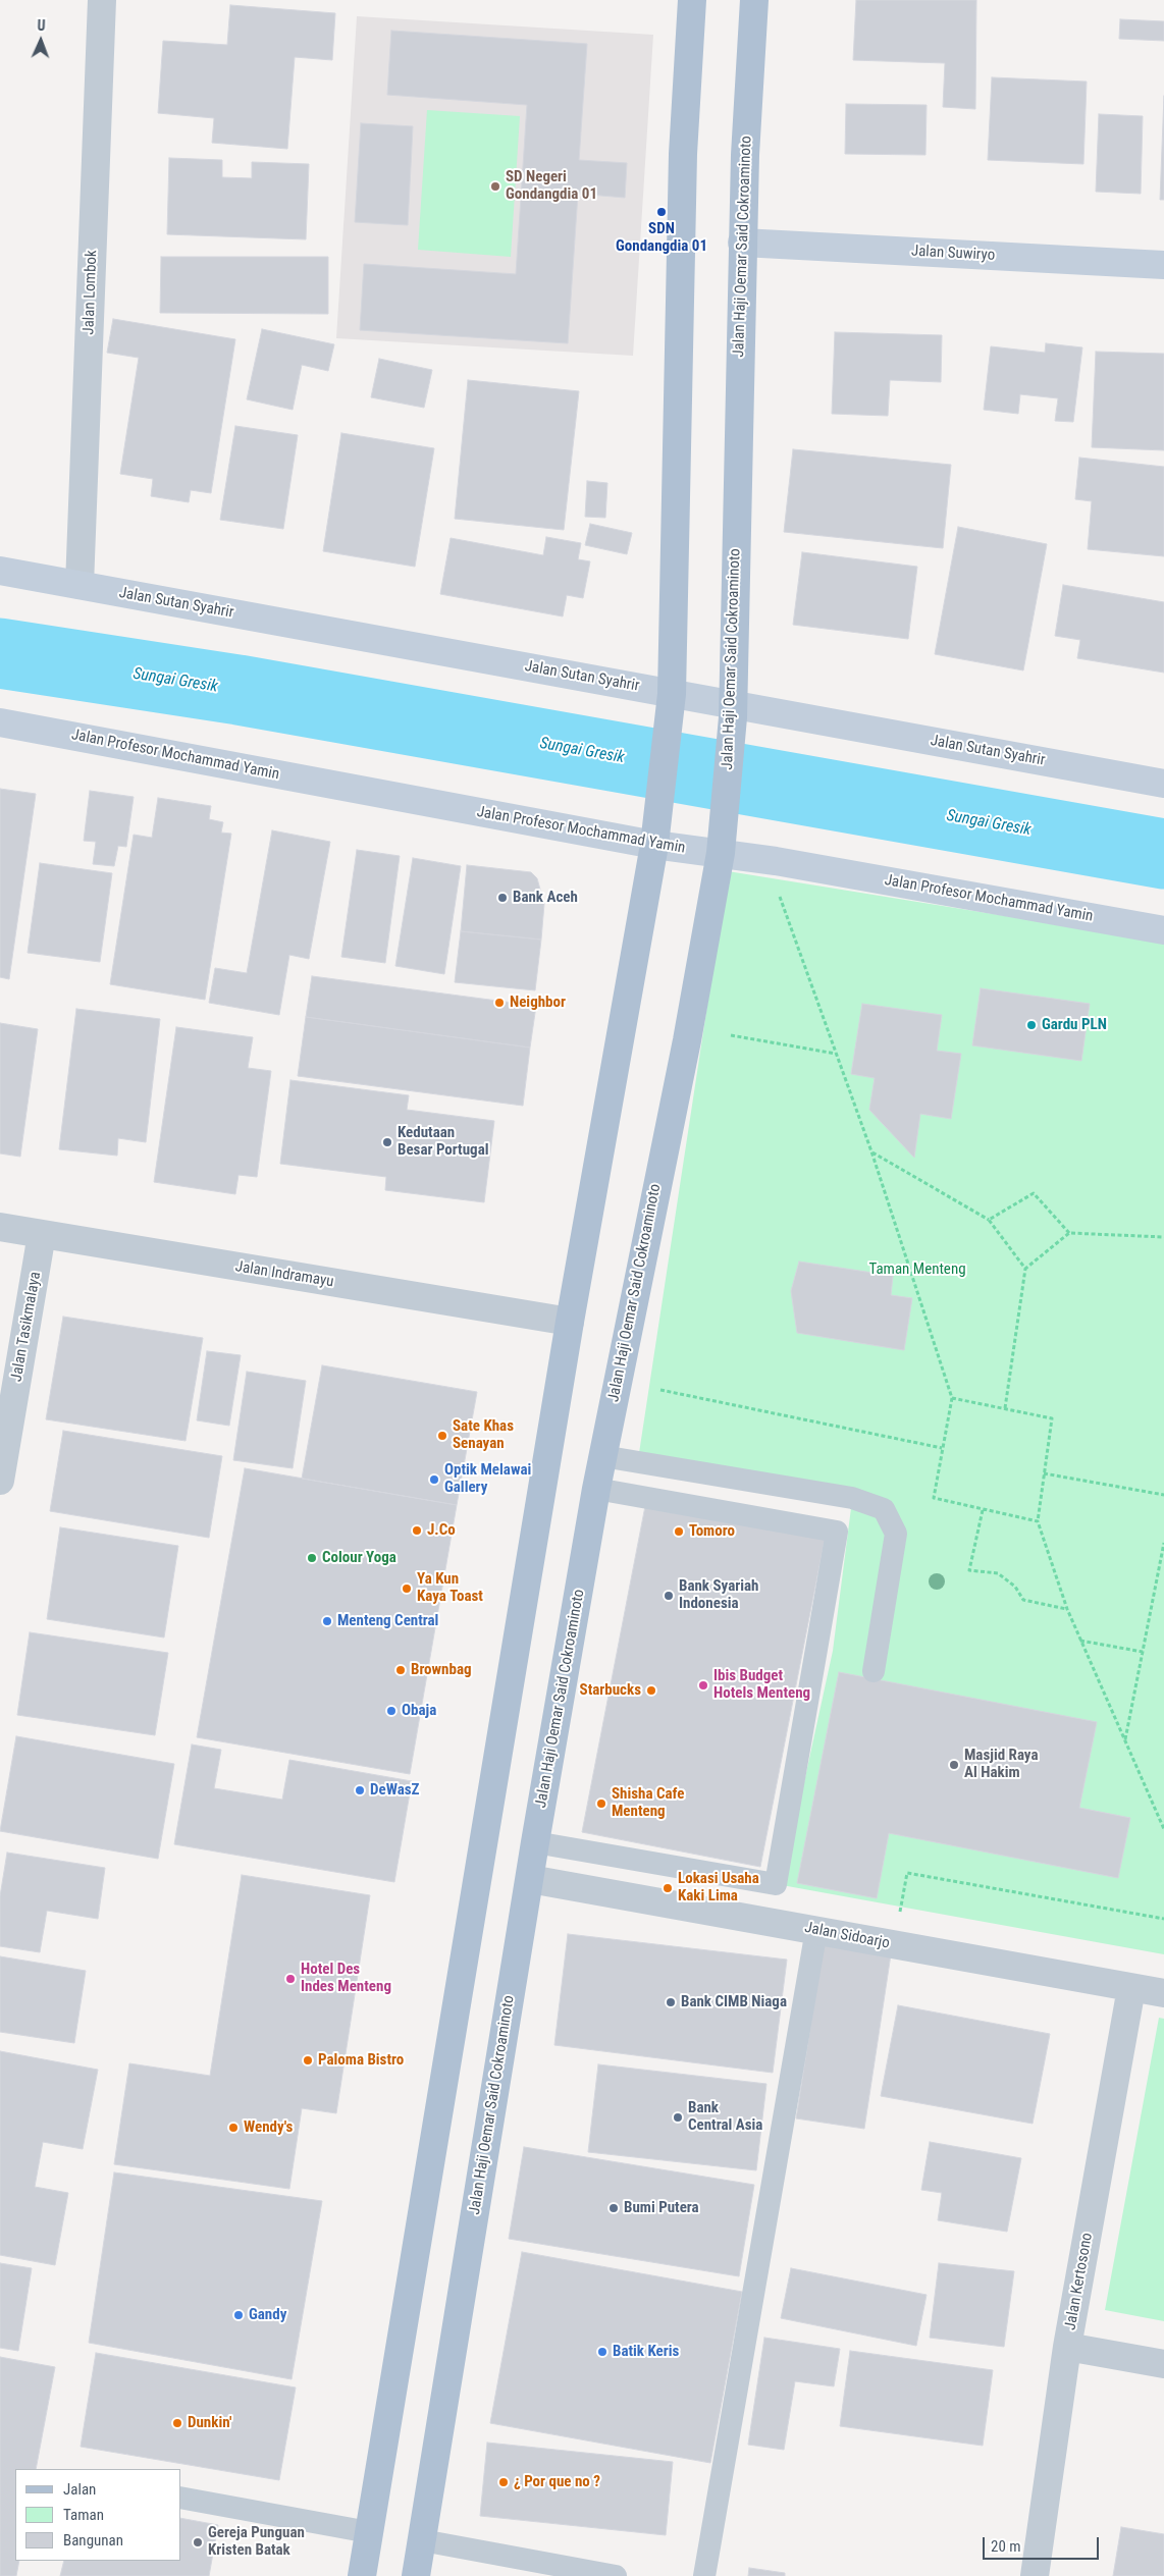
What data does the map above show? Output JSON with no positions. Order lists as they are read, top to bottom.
{
  "streets": {
    "main road": ["Jalan Haji Oemar Said Cokroaminoto"],
    "street": [
      "Jalan Suwiryo",
      "Jalan Lombok",
      "Jalan Sutan Syahrir",
      "Jalan Profesor Mochammad Yamin",
      "Jalan Indramayu",
      "Jalan Tasikmalaya",
      "Jalan Sidoarjo",
      "Jalan Kertosono"
    ]
  },
  "crossings": [
    ["Jalan Haji Oemar Said Cokroaminoto", "Jalan Suwiryo"],
    ["Jalan Haji Oemar Said Cokroaminoto", "Jalan Sutan Syahrir"],
    ["Jalan Haji Oemar Said Cokroaminoto", "Jalan Profesor Mochammad Yamin"],
    ["Jalan Haji Oemar Said Cokroaminoto", "Jalan Sidoarjo"],
    ["Jalan Lombok", "Jalan Sutan Syahrir"],
    ["Jalan Indramayu", "Jalan Tasikmalaya"],
    ["Jalan Sidoarjo", "Jalan Kertosono"]
  ],
  "water": ["Sungai Gresik"],
  "parks": ["Taman Menteng"],
  "places": [
    "SD Negeri Gondangdia 01",
    "SDN Gondangdia 01",
    "Bank Aceh",
    "Neighbor",
    "Gardu PLN",
    "Kedutaan Besar Portugal",
    "Sate Khas Senayan",
    "Optik Melawai Gallery",
    "J.Co",
    "Tomoro",
    "Colour Yoga",
    "Ya Kun Kaya Toast",
    "Bank Syariah Indonesia",
    "Menteng Central",
    "Brownbag",
    "Ibis Budget Hotels Menteng",
    "Starbucks",
    "Obaja",
    "Masjid Raya Al Hakim",
    "DeWasZ",
    "Shisha Cafe Menteng",
    "Lokasi Usaha Kaki Lima",
    "Hotel Des Indes Menteng",
    "Bank CIMB Niaga",
    "Paloma Bistro",
    "Bank Central Asia",
    "Wendy's",
    "Bumi Putera",
    "Gandy",
    "Batik Keris",
    "Dunkin'",
    "¿ Por que no ?",
    "Gereja Punguan Kristen Batak"
  ],
  "legend": ["Jalan", "Taman", "Bangunan"],
  "scale_bar": "20 m",
  "north": "top"
}
